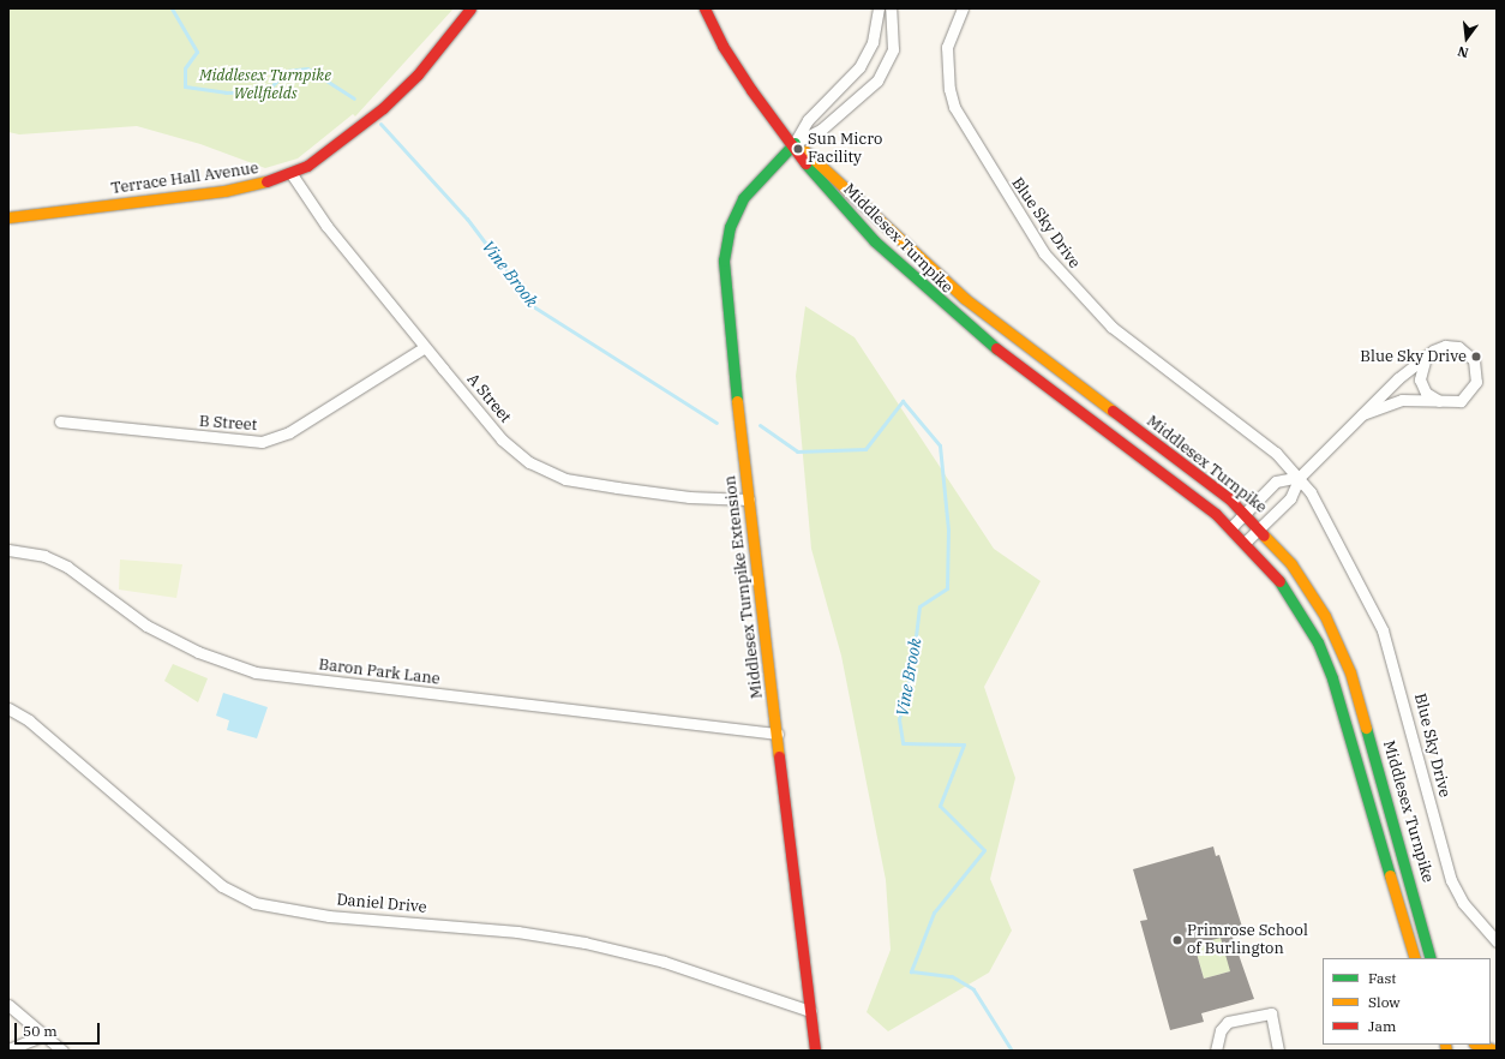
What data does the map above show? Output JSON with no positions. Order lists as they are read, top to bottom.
{
  "streets": {
    "main road": ["Terrace Hall Avenue", "Middlesex Turnpike", "Middlesex Turnpike Extension"],
    "street": [
      "Blue Sky Drive",
      "A Street",
      "B Street",
      "Baron Park Lane",
      "Daniel Drive"
    ]
  },
  "crossings": [
    ["Terrace Hall Avenue", "A Street"],
    ["Middlesex Turnpike", "Middlesex Turnpike Extension"],
    ["A Street", "B Street"],
    ["A Street", "Middlesex Turnpike Extension"],
    ["Middlesex Turnpike Extension", "Baron Park Lane"],
    ["Middlesex Turnpike Extension", "Daniel Drive"]
  ],
  "water": ["Vine Brook"],
  "parks": ["Middlesex Turnpike Wellfields"],
  "places": ["Sun Micro Facility", "Blue Sky Drive", "Primrose School of Burlington"],
  "legend": ["Fast", "Slow", "Jam"],
  "scale_bar": "50 m",
  "north": "bottom"
}
